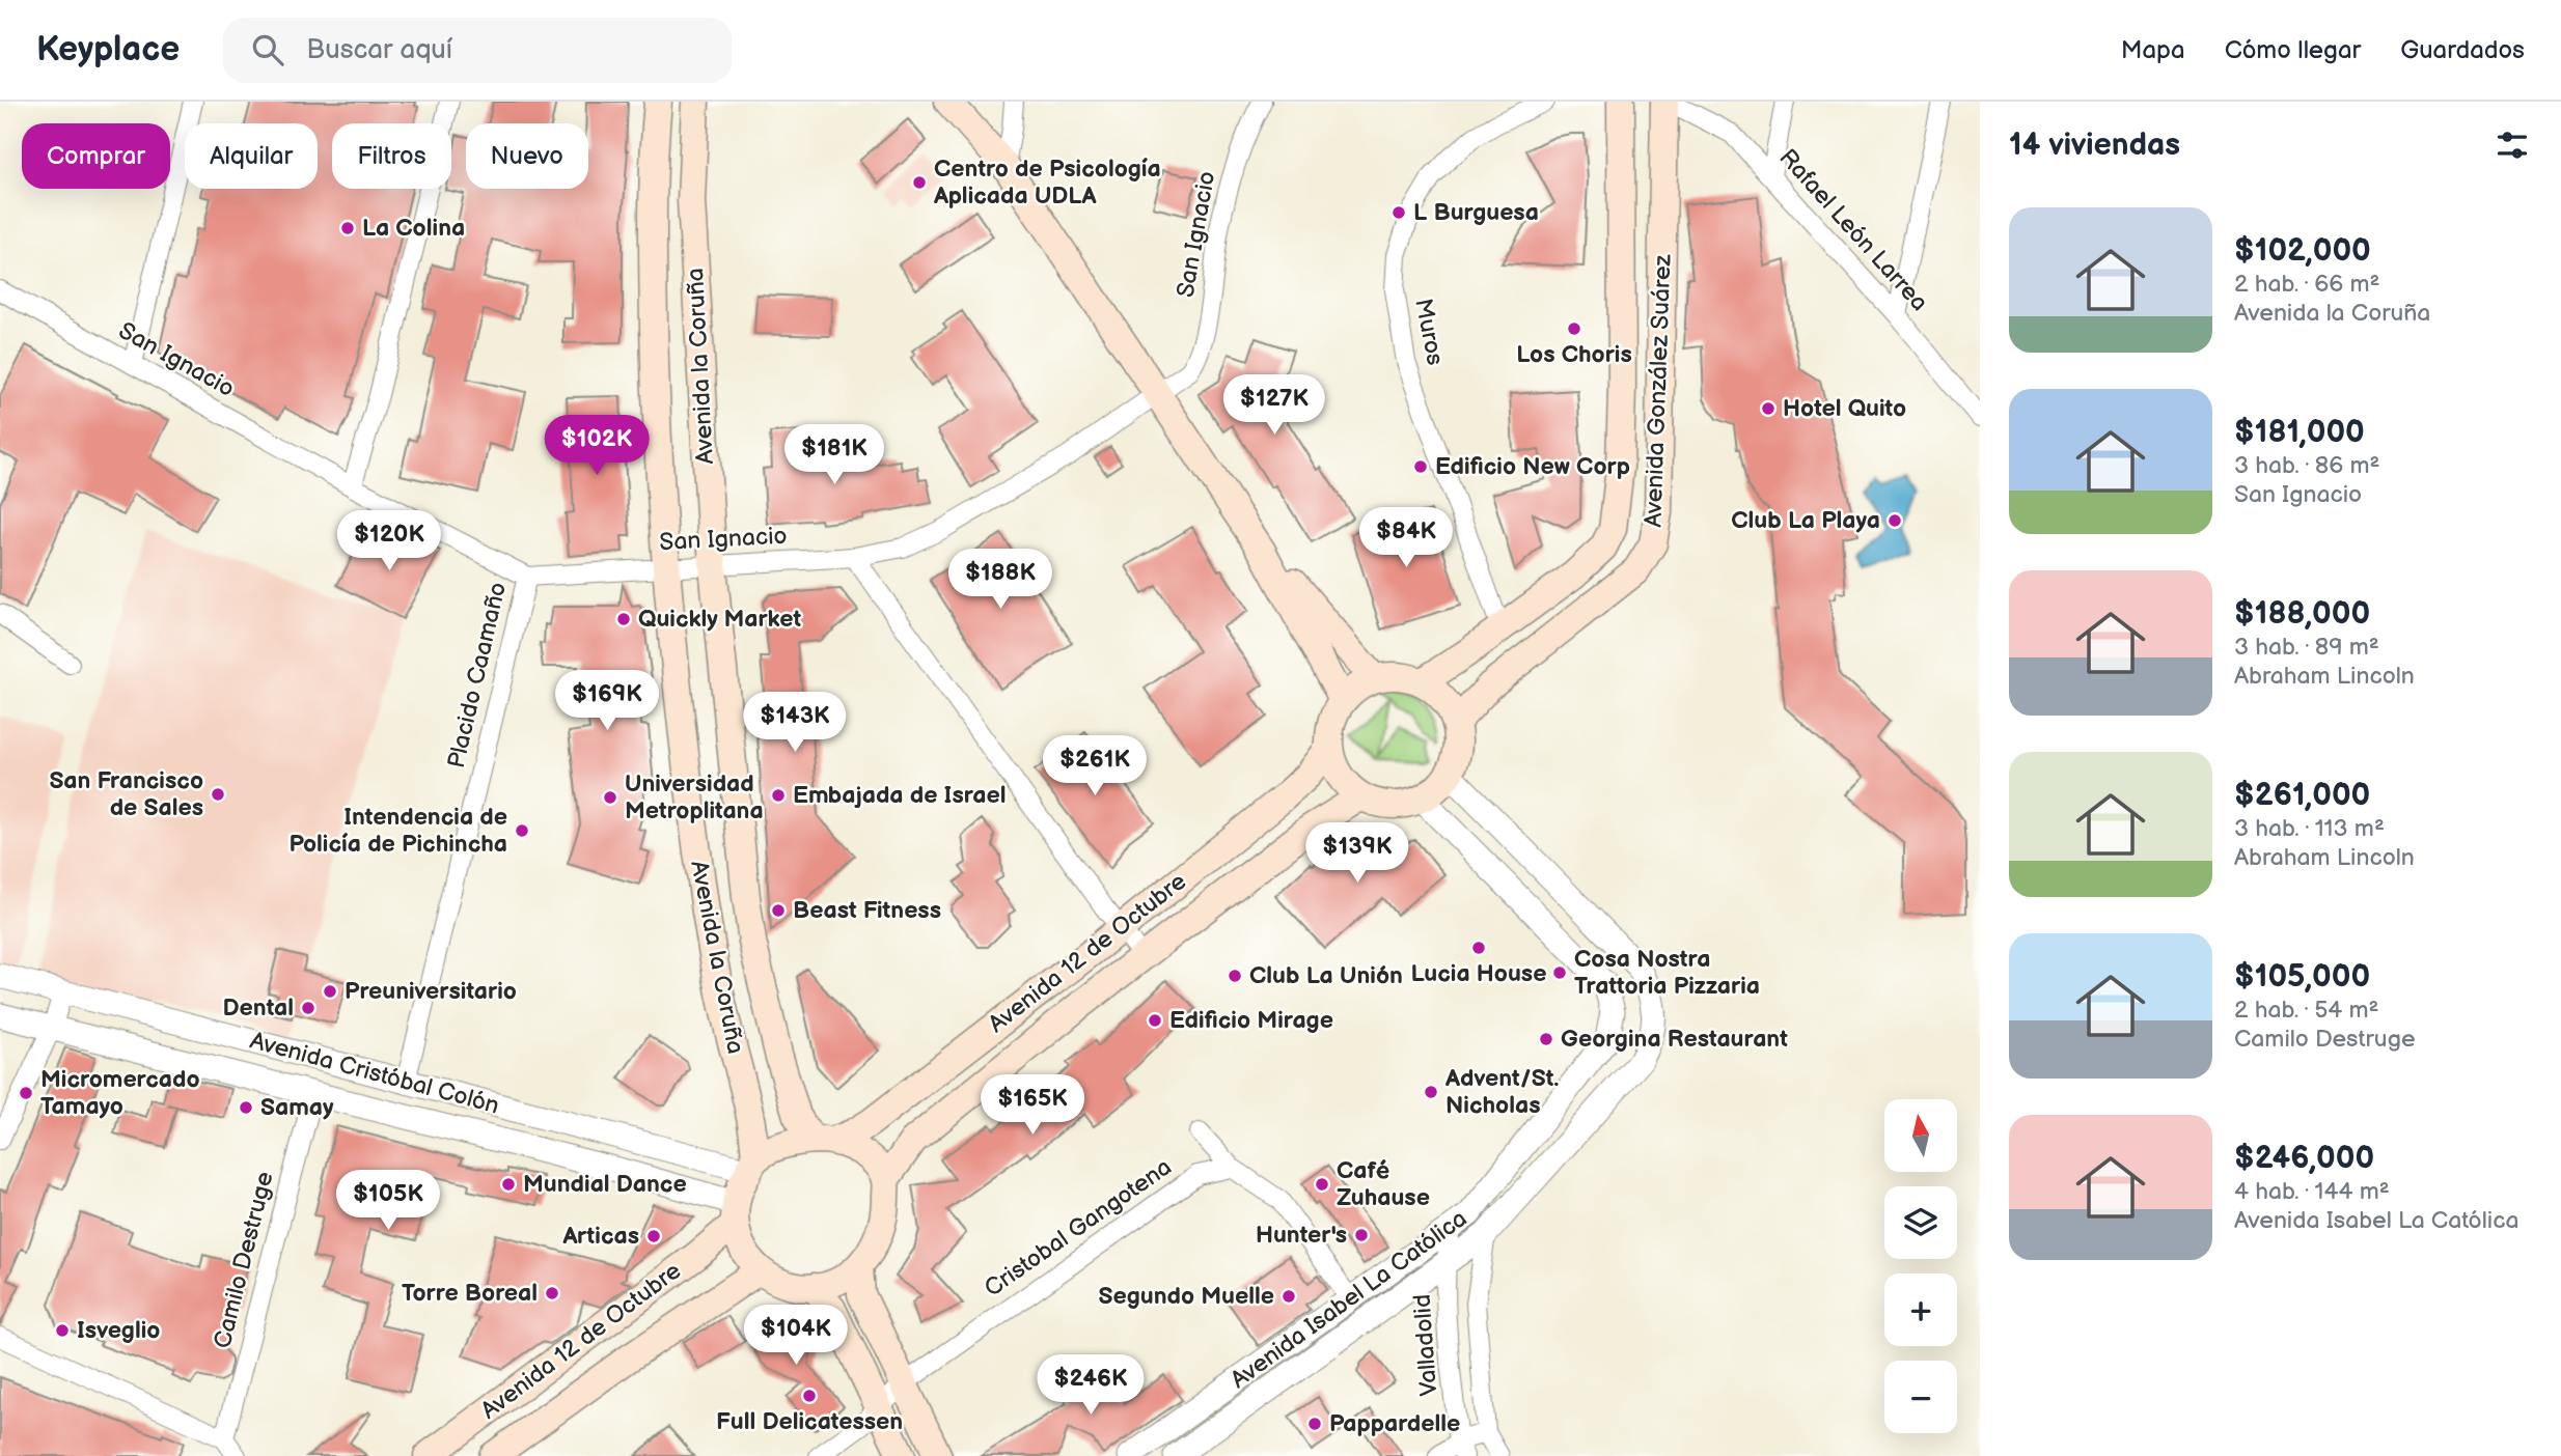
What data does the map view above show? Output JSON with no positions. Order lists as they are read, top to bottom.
{
  "streets": {
    "main road": ["Avenida la Coruña", "Avenida González Suárez", "Avenida 12 de Octubre"],
    "street": [
      "Rafael León Larrea",
      "San Ignacio",
      "Muros",
      "Placido Caamaño",
      "Avenida Cristóbal Colón",
      "Cristobal Gangotena",
      "Camilo Destruge",
      "Avenida Isabel La Católica",
      "Valladolid"
    ]
  },
  "crossings": [
    ["Rafael León Larrea", "Avenida González Suárez"],
    ["San Ignacio", "Avenida la Coruña"],
    ["San Ignacio", "Placido Caamaño"],
    ["Muros", "Avenida González Suárez"],
    ["Avenida la Coruña", "Avenida 12 de Octubre"],
    ["Avenida la Coruña", "Avenida Cristóbal Colón"],
    ["Avenida González Suárez", "Avenida 12 de Octubre"],
    ["Avenida González Suárez", "Avenida Isabel La Católica"],
    ["Placido Caamaño", "Avenida Cristóbal Colón"],
    ["Avenida 12 de Octubre", "Avenida Cristóbal Colón"],
    ["Avenida 12 de Octubre", "Avenida Isabel La Católica"],
    ["Avenida Cristóbal Colón", "Camilo Destruge"],
    ["Avenida Isabel La Católica", "Valladolid"]
  ],
  "places": [
    "Centro de Psicología Aplicada UDLA",
    "L Burguesa",
    "La Colina",
    "Los Choris",
    "Hotel Quito",
    "Edificio New Corp",
    "Club La Playa",
    "Quickly Market",
    "San Francisco de Sales",
    "Embajada de Israel",
    "Universidad Metroplitana",
    "Intendencia de Policía de Pichincha",
    "Beast Fitness",
    "Lucia House",
    "Cosa Nostra Trattoria Pizzaria",
    "Club La Unión",
    "Preuniversitario",
    "Dental",
    "Edificio Mirage",
    "Georgina Restaurant",
    "Advent/St. Nicholas",
    "Micromercado Tamayo",
    "Samay",
    "Mundial Dance",
    "Café Zuhause",
    "Hunter's",
    "Articas",
    "Torre Boreal",
    "Segundo Muelle",
    "Isveglio",
    "Full Delicatessen",
    "Pappardelle"
  ],
  "north": "top",
  "page": {
    "header": "Keyplace",
    "search": "Buscar aquí",
    "nav": ["Mapa", "Cómo llegar", "Guardados"],
    "heading": "14 viviendas",
    "chip": [
      "Comprar",
      "Alquilar",
      "Filtros",
      "Nuevo"
    ],
    "list": [
      {
        "name": "$102,000",
        "note": "2 hab. · 66 m² · Avenida la Coruña"
      },
      {
        "name": "$181,000",
        "note": "3 hab. · 86 m² · San Ignacio"
      },
      {
        "name": "$188,000",
        "note": "3 hab. · 89 m² · Abraham Lincoln"
      },
      {
        "name": "$261,000",
        "note": "3 hab. · 113 m² · Abraham Lincoln"
      },
      {
        "name": "$105,000",
        "note": "2 hab. · 54 m² · Camilo Destruge"
      },
      {
        "name": "$246,000",
        "note": "4 hab. · 144 m² · Avenida Isabel La Católica"
      }
    ],
    "price": [
      "$127K",
      "$102K",
      "$181K",
      "$84K",
      "$120K",
      "$188K",
      "$169K",
      "$143K",
      "$261K",
      "$139K",
      "$165K",
      "$105K",
      "$104K",
      "$246K"
    ],
    "map_buttons": ["+", "−"]
  }
}
